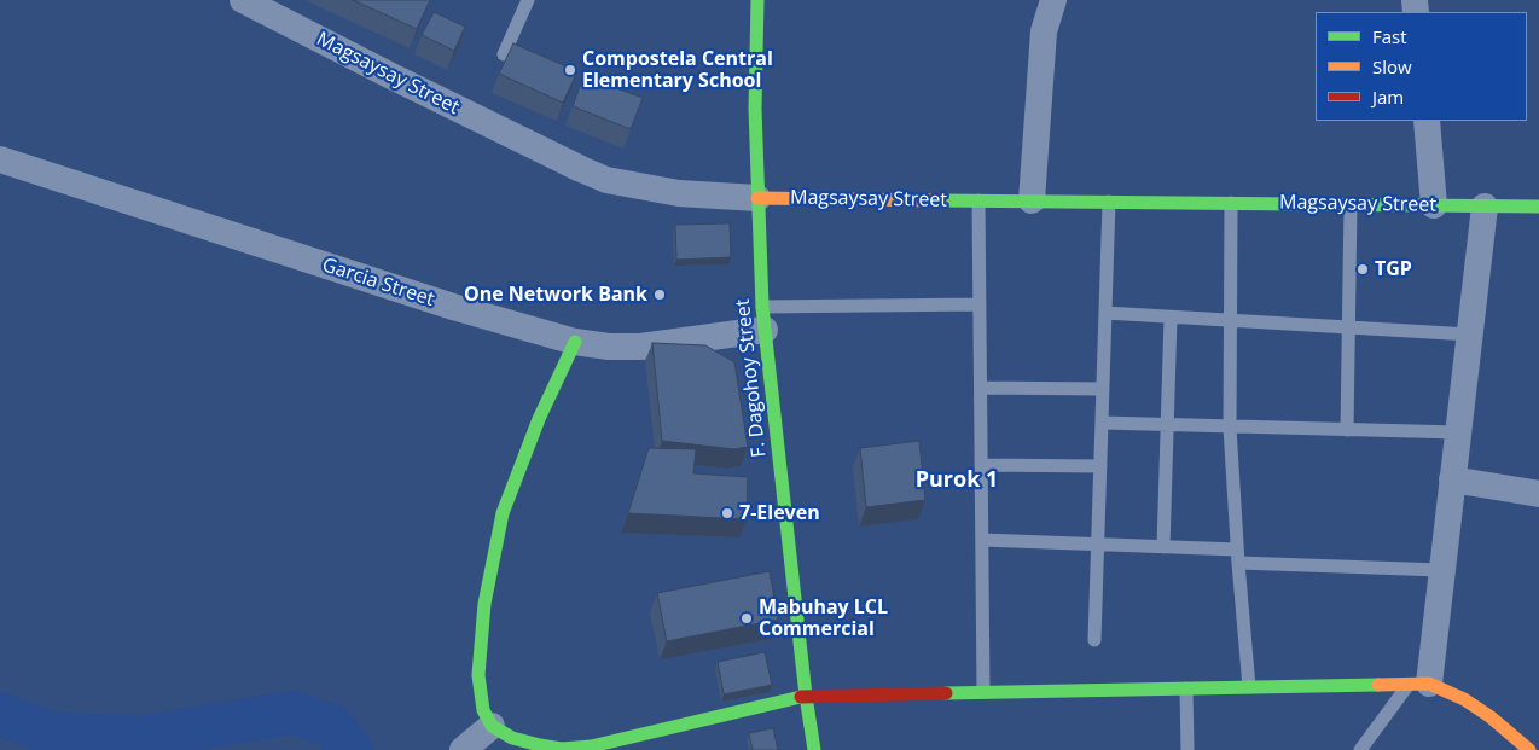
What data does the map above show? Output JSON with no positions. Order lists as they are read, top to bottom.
{
  "streets": {
    "street": ["Magsaysay Street", "Garcia Street", "F. Dagohoy Street"]
  },
  "crossings": [
    ["Magsaysay Street", "F. Dagohoy Street"],
    ["Garcia Street", "F. Dagohoy Street"]
  ],
  "districts": ["Purok 1"],
  "places": [
    "Compostela Central Elementary School",
    "TGP",
    "One Network Bank",
    "7-Eleven",
    "Mabuhay LCL Commercial"
  ],
  "legend": ["Fast", "Slow", "Jam"]
}
